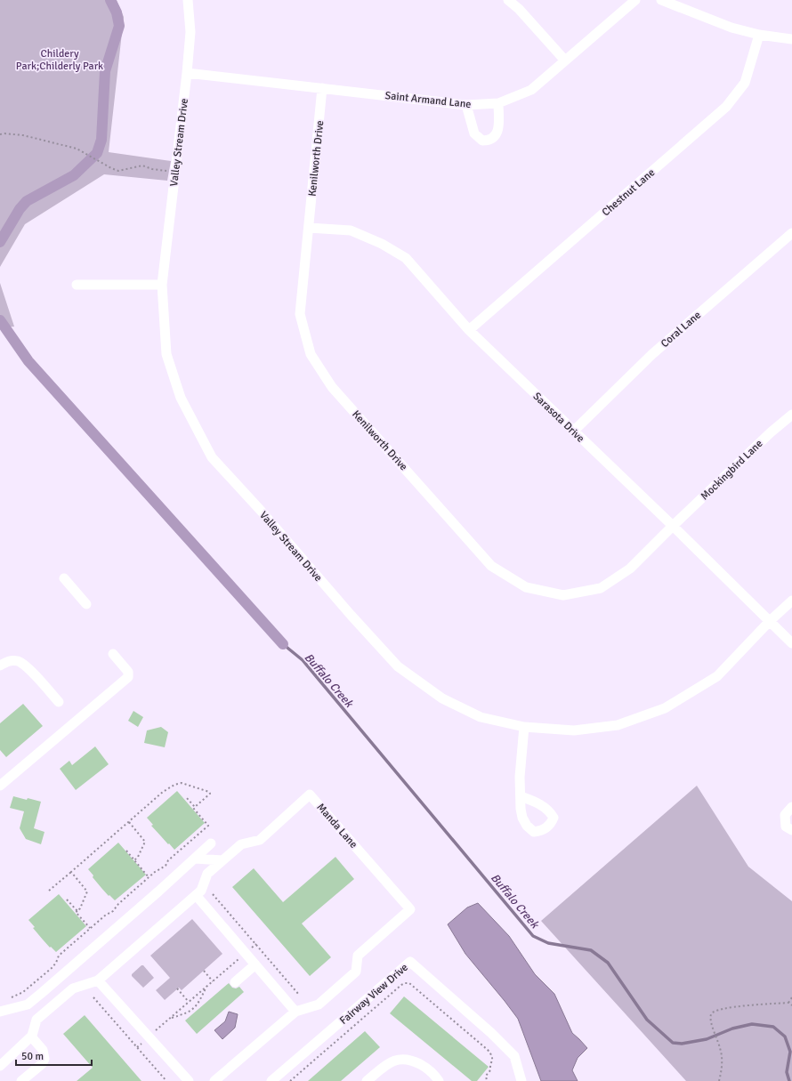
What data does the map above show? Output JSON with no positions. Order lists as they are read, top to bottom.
{
  "streets": {
    "street": [
      "Saint Armand Lane",
      "Valley Stream Drive",
      "Kenilworth Drive",
      "Chestnut Lane",
      "Coral Lane",
      "Sarasota Drive",
      "Mockingbird Lane",
      "Manda Lane",
      "Fairway View Drive"
    ]
  },
  "crossings": [
    ["Saint Armand Lane", "Valley Stream Drive"],
    ["Saint Armand Lane", "Kenilworth Drive"],
    ["Valley Stream Drive", "Sarasota Drive"],
    ["Kenilworth Drive", "Sarasota Drive"],
    ["Kenilworth Drive", "Mockingbird Lane"],
    ["Chestnut Lane", "Sarasota Drive"],
    ["Coral Lane", "Sarasota Drive"],
    ["Sarasota Drive", "Mockingbird Lane"]
  ],
  "water": ["Buffalo Creek"],
  "parks": ["Childery Park;Childerly Park"],
  "scale_bar": "50 m"
}
